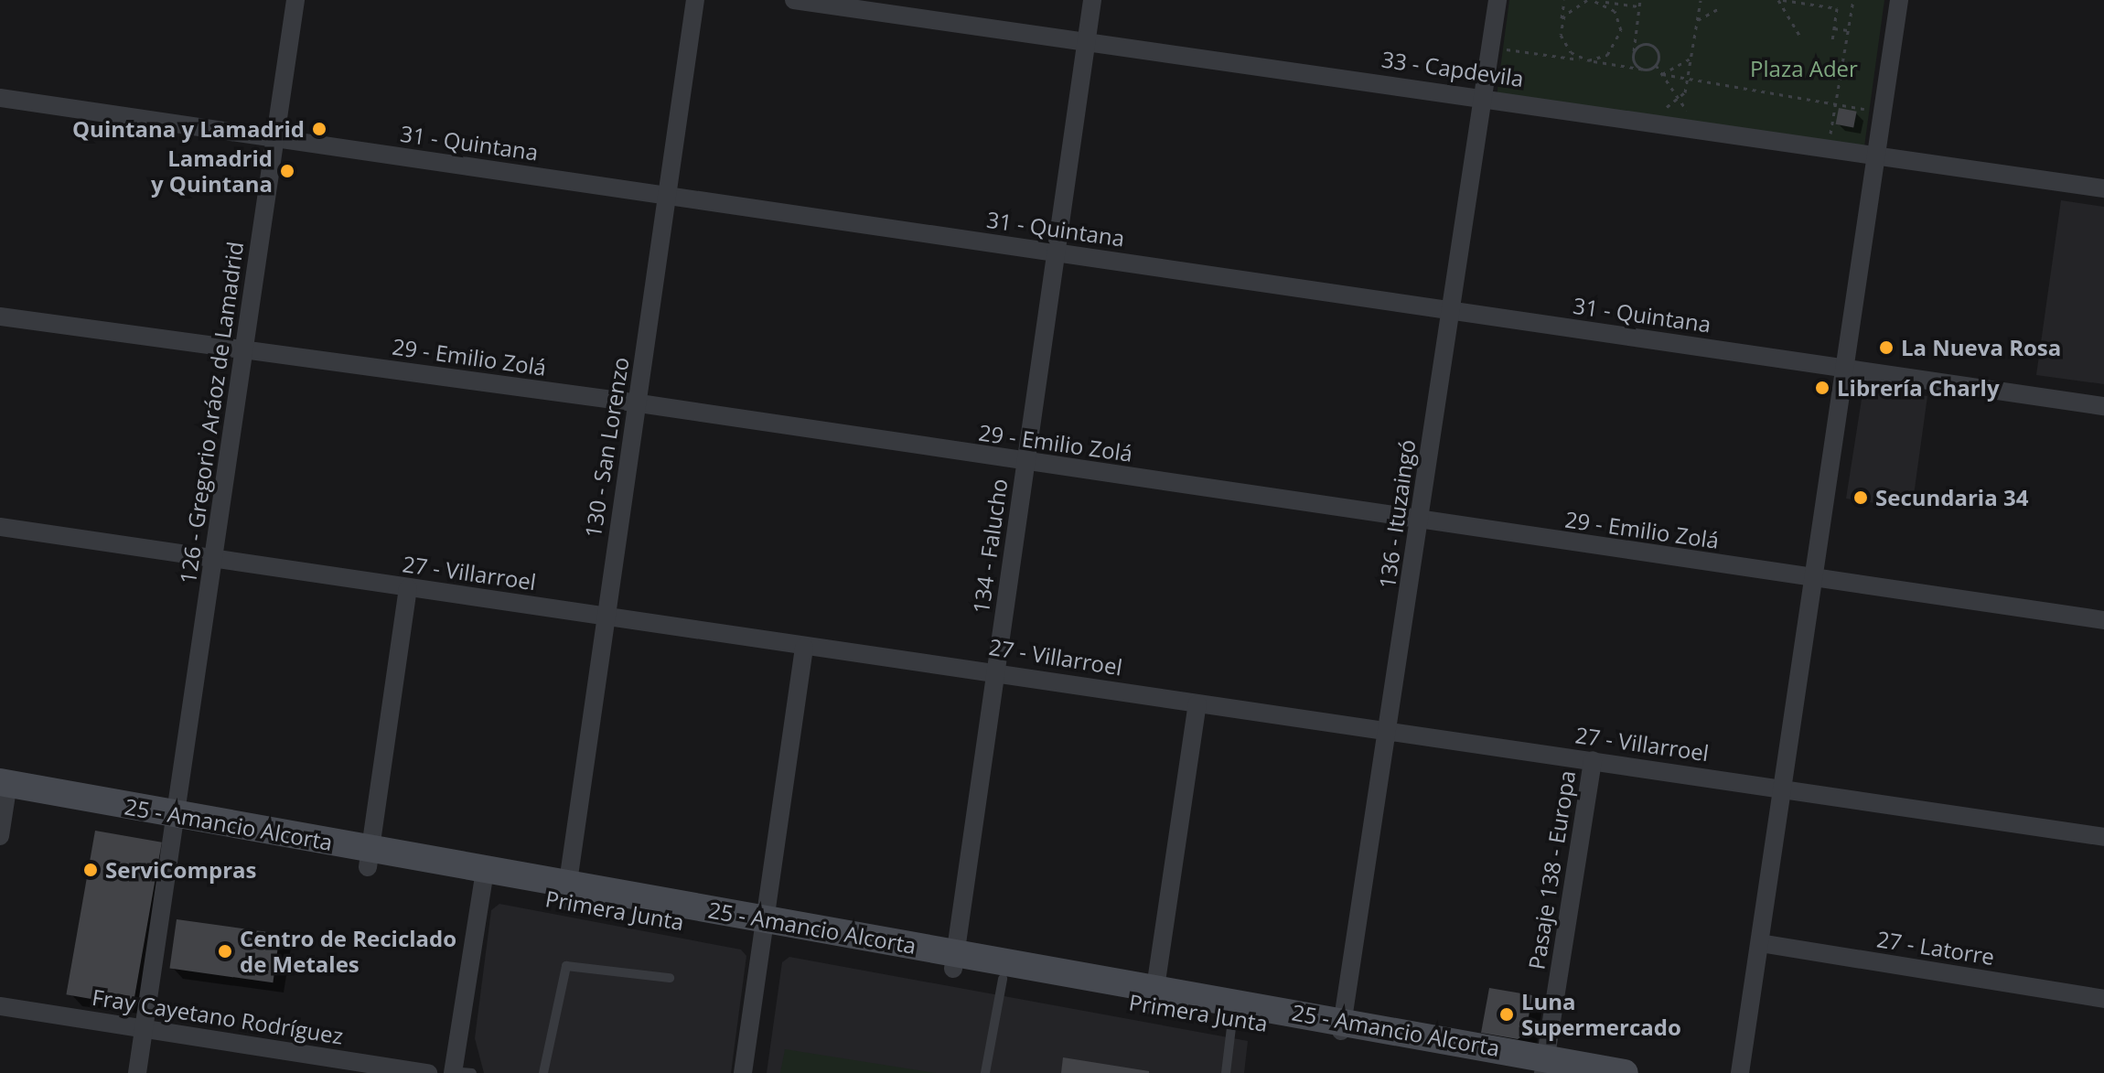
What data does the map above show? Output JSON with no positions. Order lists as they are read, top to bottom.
{
  "streets": {
    "main road": ["25 - Amancio Alcorta", "Primera Junta"],
    "street": [
      "33 - Capdevila",
      "31 - Quintana",
      "29 - Emilio Zolá",
      "126 - Gregorio Aráoz de Lamadrid",
      "130 - San Lorenzo",
      "136 - Ituzaingó",
      "134 - Falucho",
      "27 - Villarroel",
      "Pasaje 138 - Europa",
      "27 - Latorre",
      "Fray Cayetano Rodríguez"
    ]
  },
  "crossings": [
    ["33 - Capdevila", "136 - Ituzaingó"],
    ["33 - Capdevila", "134 - Falucho"],
    ["31 - Quintana", "126 - Gregorio Aráoz de Lamadrid"],
    ["31 - Quintana", "130 - San Lorenzo"],
    ["31 - Quintana", "136 - Ituzaingó"],
    ["31 - Quintana", "134 - Falucho"],
    ["29 - Emilio Zolá", "126 - Gregorio Aráoz de Lamadrid"],
    ["29 - Emilio Zolá", "130 - San Lorenzo"],
    ["29 - Emilio Zolá", "136 - Ituzaingó"],
    ["29 - Emilio Zolá", "134 - Falucho"],
    ["126 - Gregorio Aráoz de Lamadrid", "27 - Villarroel"],
    ["126 - Gregorio Aráoz de Lamadrid", "Primera Junta"],
    ["126 - Gregorio Aráoz de Lamadrid", "Fray Cayetano Rodríguez"],
    ["130 - San Lorenzo", "27 - Villarroel"],
    ["130 - San Lorenzo", "Primera Junta"],
    ["136 - Ituzaingó", "27 - Villarroel"],
    ["136 - Ituzaingó", "25 - Amancio Alcorta"],
    ["136 - Ituzaingó", "Primera Junta"],
    ["134 - Falucho", "27 - Villarroel"],
    ["134 - Falucho", "25 - Amancio Alcorta"],
    ["134 - Falucho", "Primera Junta"],
    ["27 - Villarroel", "Pasaje 138 - Europa"],
    ["25 - Amancio Alcorta", "Pasaje 138 - Europa"],
    ["25 - Amancio Alcorta", "Primera Junta"]
  ],
  "parks": ["Plaza Ader"],
  "places": [
    "Quintana y Lamadrid",
    "Lamadrid y Quintana",
    "La Nueva Rosa",
    "Librería Charly",
    "Secundaria 34",
    "ServiCompras",
    "Centro de Reciclado de Metales",
    "Luna Supermercado"
  ]
}
